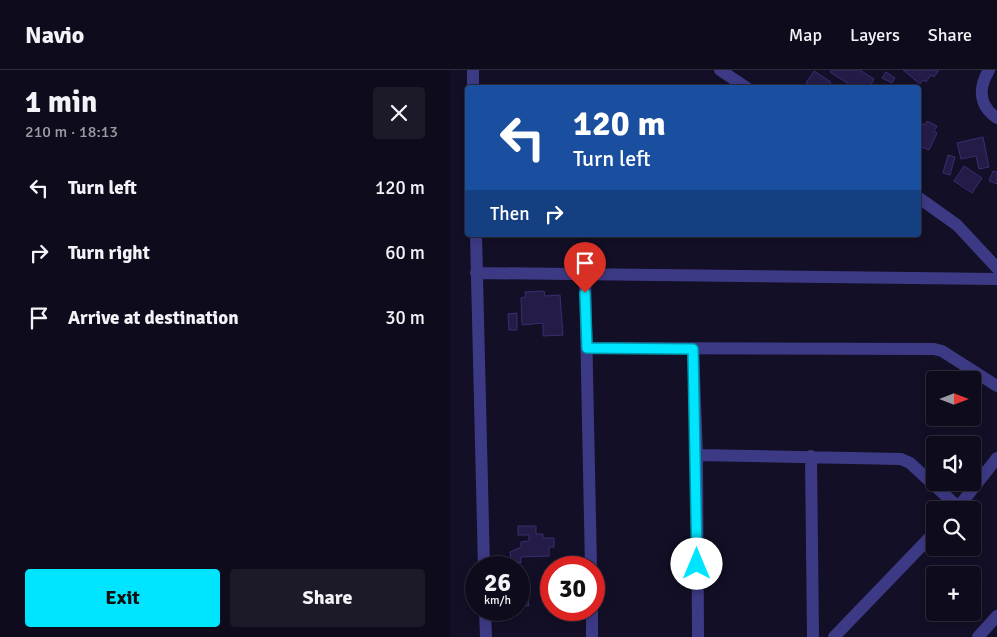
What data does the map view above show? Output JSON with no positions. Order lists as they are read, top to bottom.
{
  "north": "right",
  "page": {
    "header": "Navio",
    "nav": ["Map", "Layers", "Share"],
    "heading": ["1 min", "210 m · 18:13"],
    "turn": ["120 m", "Turn left"],
    "list": [
      {
        "name": "Turn left",
        "value": "120 m"
      },
      {
        "name": "Turn right",
        "value": "60 m"
      },
      {
        "name": "Arrive at destination",
        "value": "30 m"
      }
    ],
    "then": "Then",
    "map_buttons": "+",
    "speed": "26 km/h",
    "limit": "30",
    "buttons": ["Exit", "Share"]
  }
}
